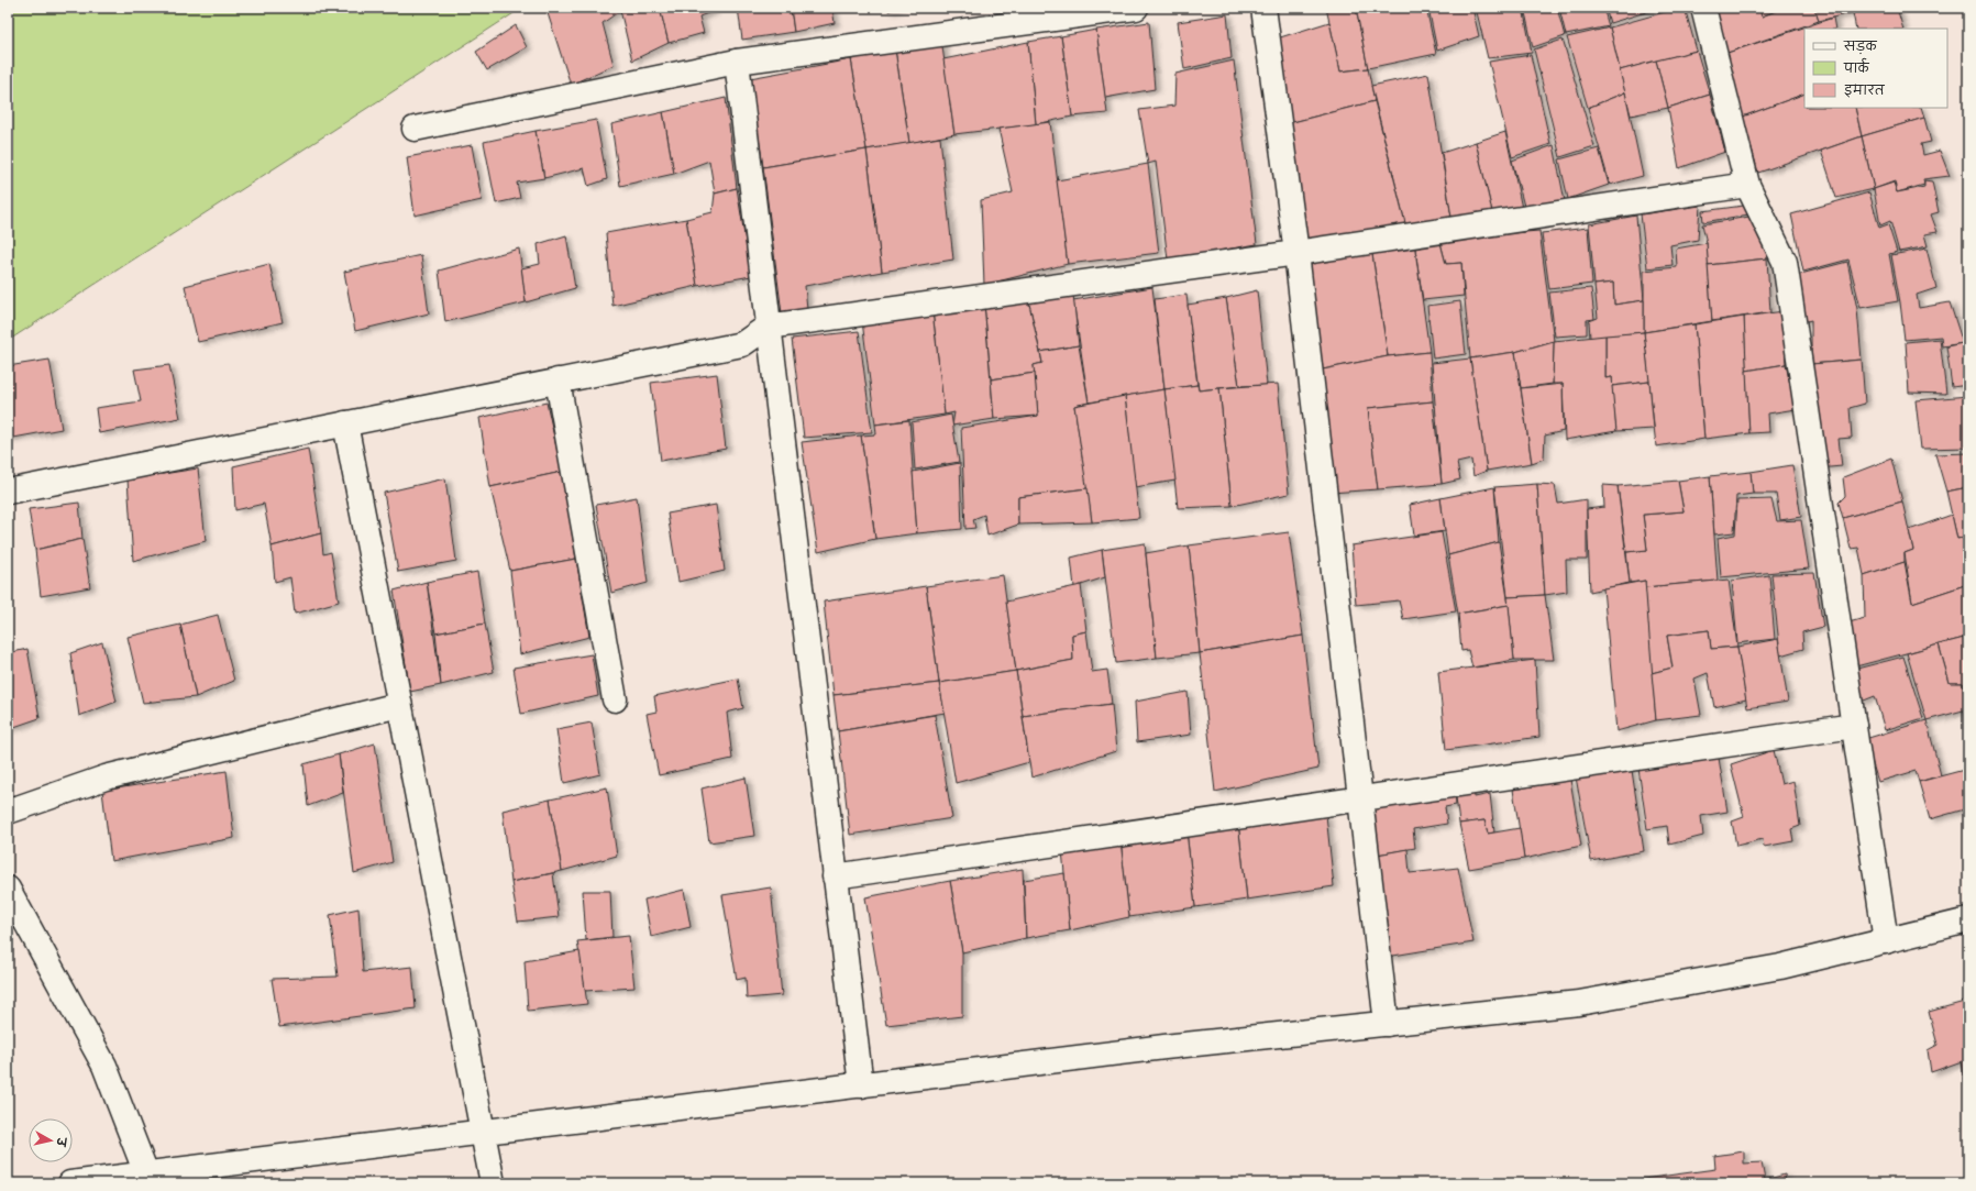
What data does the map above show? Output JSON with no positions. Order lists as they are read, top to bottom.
{
  "legend": ["सड़क", "पार्क", "इमारत"],
  "north": "right"
}
